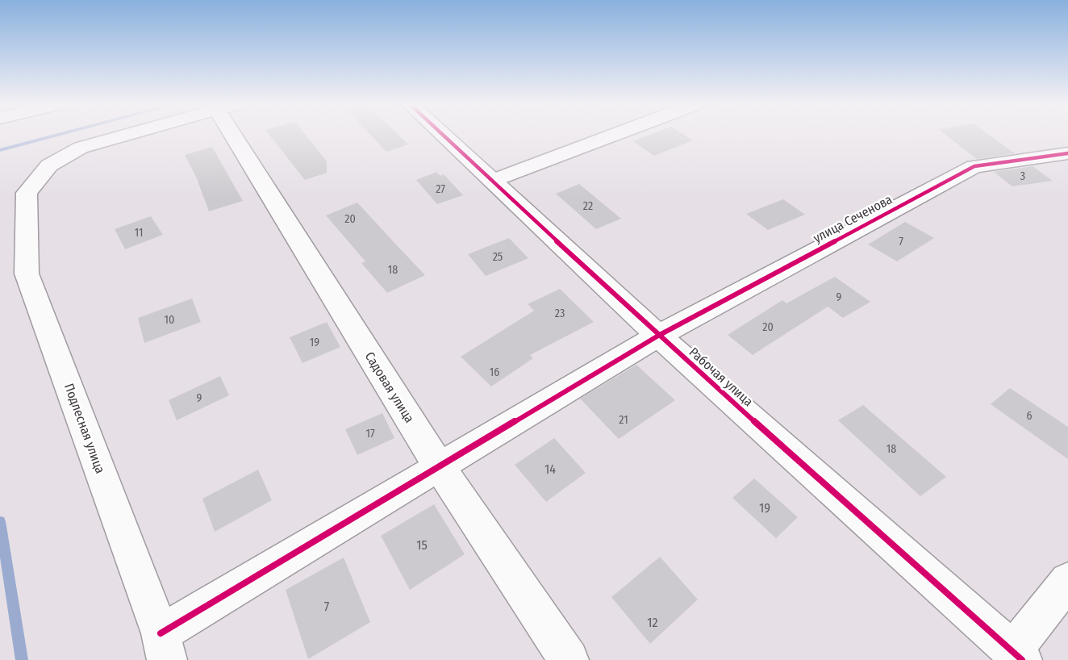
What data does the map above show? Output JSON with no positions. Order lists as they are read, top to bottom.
{
  "streets": {
    "street": [
      "улица Сеченова",
      "Рабочая улица",
      "Садовая улица",
      "Подлесная улица"
    ]
  },
  "crossings": [
    ["улица Сеченова", "Рабочая улица"],
    ["улица Сеченова", "Садовая улица"],
    ["улица Сеченова", "Подлесная улица"]
  ],
  "house_numbers": [
    "3",
    "27",
    "22",
    "20",
    "11",
    "7",
    "25",
    "18",
    "9",
    "23",
    "10",
    "20",
    "19",
    "16",
    "9",
    "6",
    "21",
    "17",
    "18",
    "14",
    "19",
    "15",
    "7",
    "12"
  ]
}
